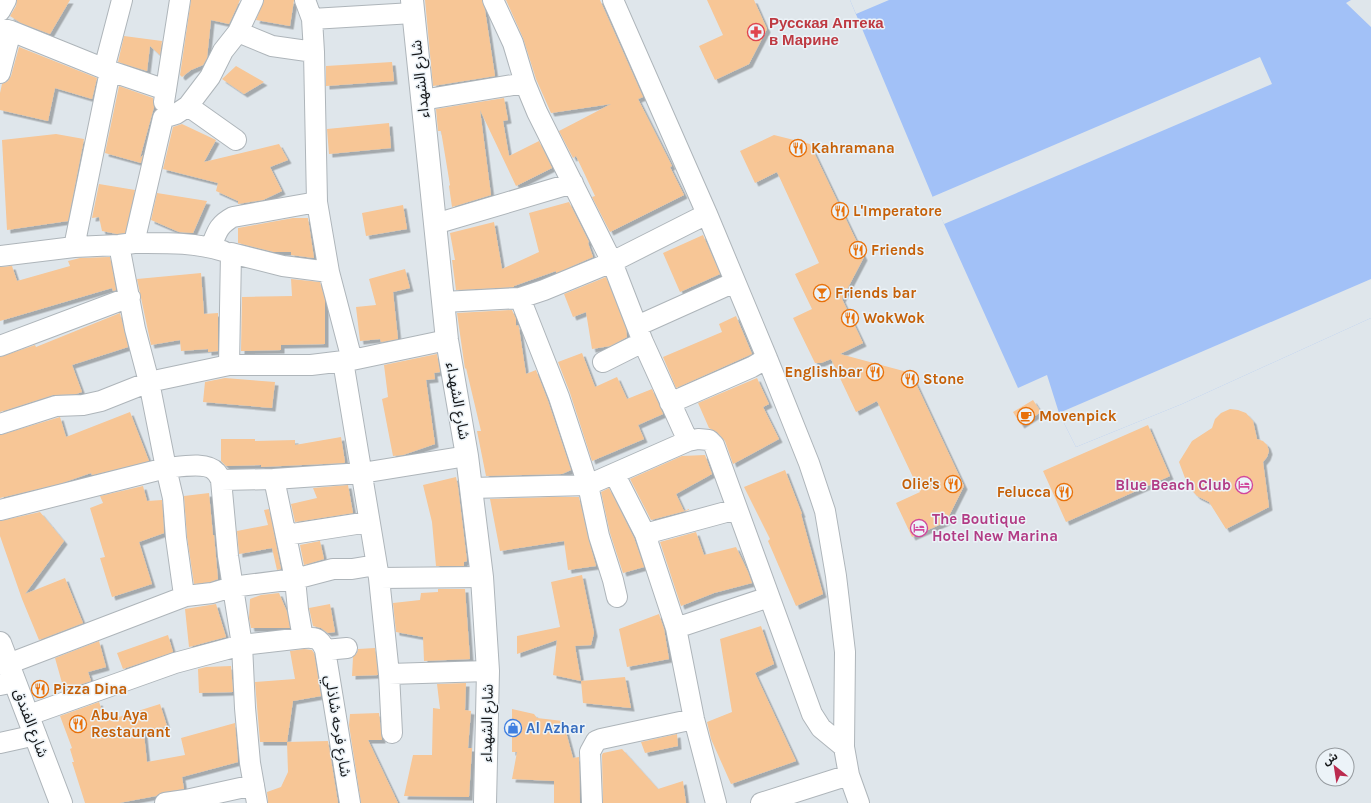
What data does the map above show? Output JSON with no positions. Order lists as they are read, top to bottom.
{
  "streets": {
    "street": ["شارع الشهداء", "شارع الفندق", "شارع فرحه شاذلي"]
  },
  "places": {
    "pharmacy": ["Русская Аптека в Марине"],
    "restaurant": [
      "Kahramana",
      "L'Imperatore",
      "Friends",
      "WokWok",
      "Englishbar",
      "Stone",
      "Olie's",
      "Felucca",
      "Pizza Dina",
      "Abu Aya Restaurant"
    ],
    "bar": ["Friends bar"],
    "cafe": ["Movenpick"],
    "hotel": ["Blue Beach Club", "The Boutique Hotel New Marina"],
    "shop": ["Al Azhar"]
  },
  "north": "top left"
}
